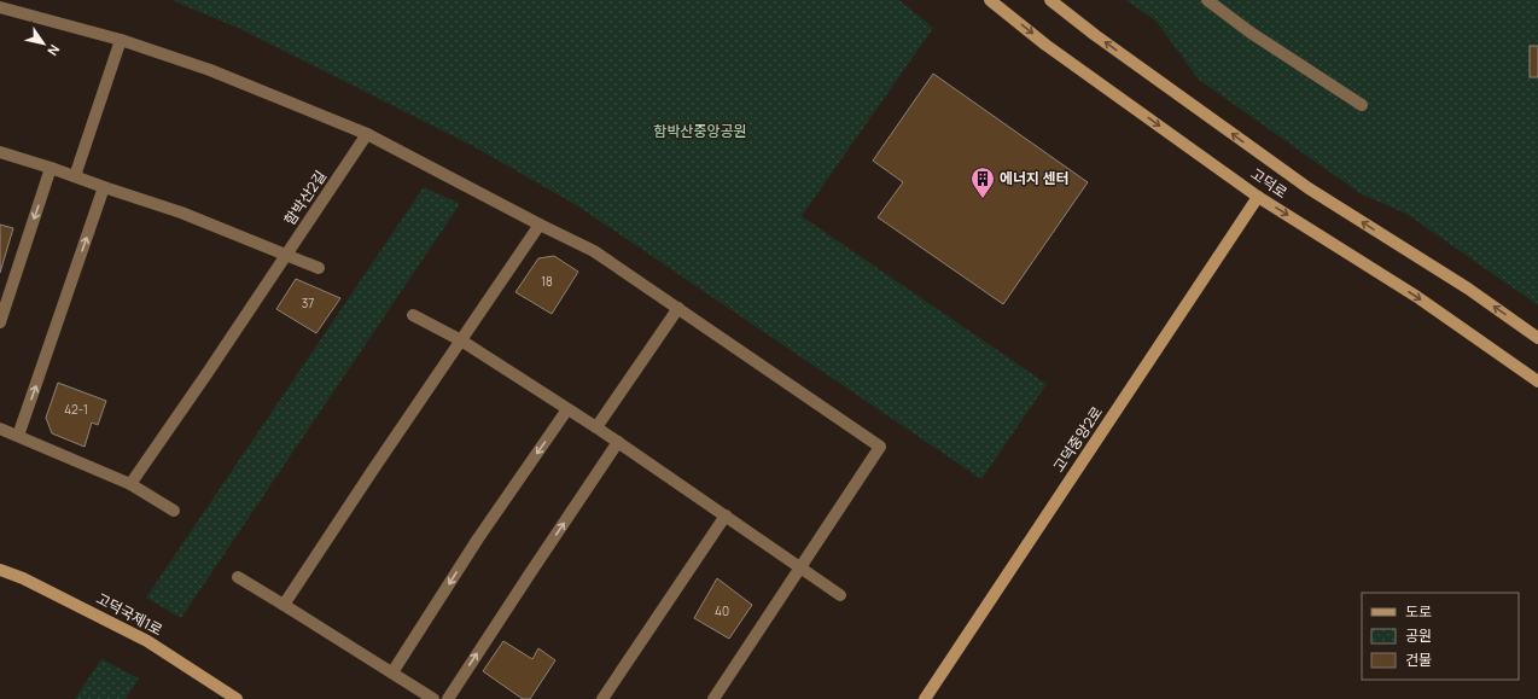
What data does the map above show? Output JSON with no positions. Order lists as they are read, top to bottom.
{
  "streets": {
    "street": [
      "고덕로",
      "함박산2길",
      "고덕중앙2로",
      "고덕국제1로"
    ]
  },
  "crossings": [
    ["고덕로", "고덕중앙2로"]
  ],
  "parks": ["함박산중앙공원"],
  "places": {
    "building": ["에너지 센터"]
  },
  "house_numbers": [
    "18",
    "37",
    "42-1",
    "40"
  ],
  "legend": ["도로", "공원", "건물"],
  "north": "bottom right"
}
